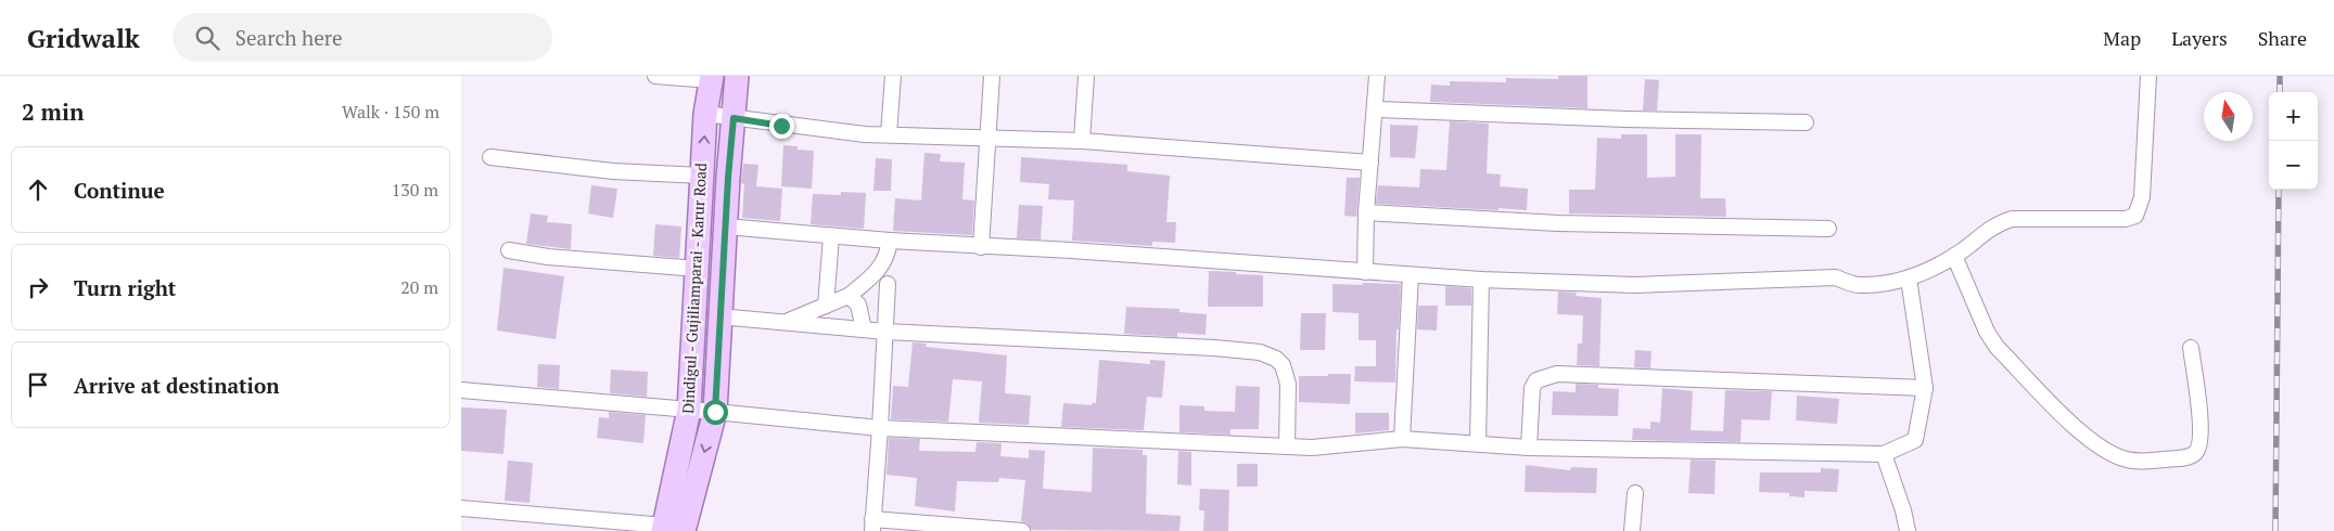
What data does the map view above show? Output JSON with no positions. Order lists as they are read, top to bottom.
{
  "streets": {
    "main road": ["Dindigul - Gujiliamparai - Karur Road"]
  },
  "north": "top",
  "page": {
    "header": "Gridwalk",
    "search": "Search here",
    "nav": ["Map", "Layers", "Share"],
    "heading": ["2 min", "Walk · 150 m"],
    "map_buttons": ["+", "−"],
    "list": [
      ["Continue", "130 m"],
      ["Turn right", "20 m"],
      "Arrive at destination"
    ]
  }
}
